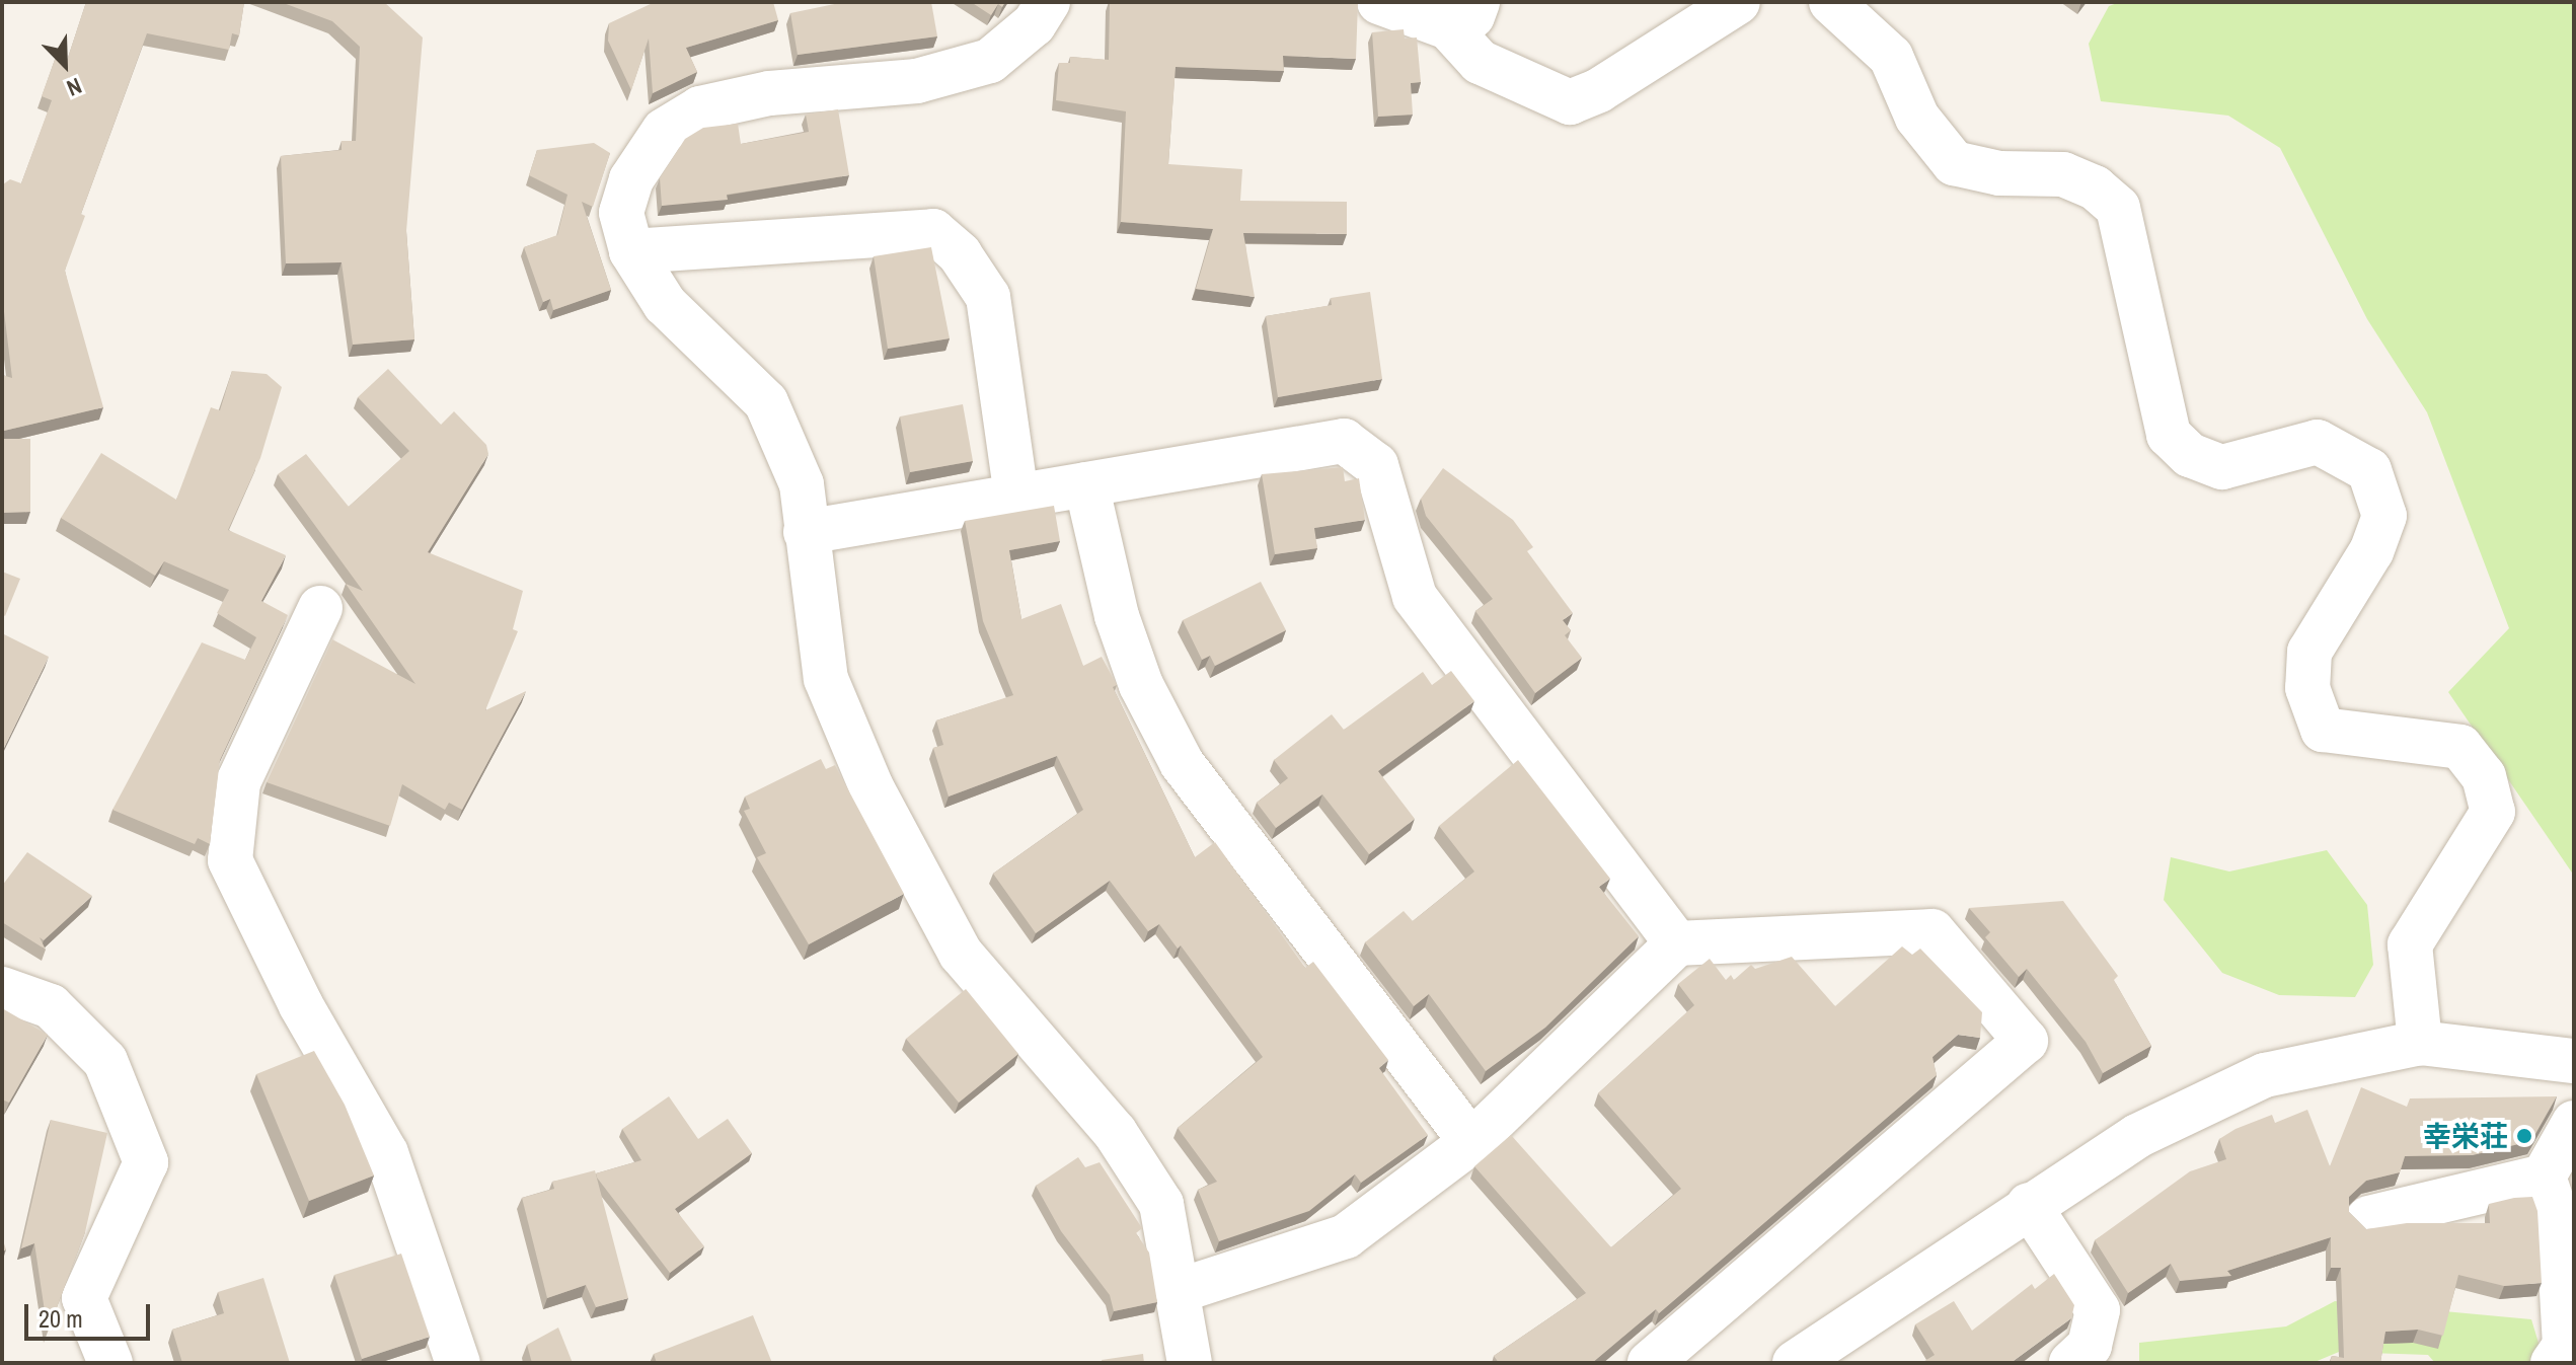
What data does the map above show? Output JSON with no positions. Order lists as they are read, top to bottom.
{
  "places": ["幸栄荘"],
  "scale_bar": "20 m",
  "north": "bottom right"
}
